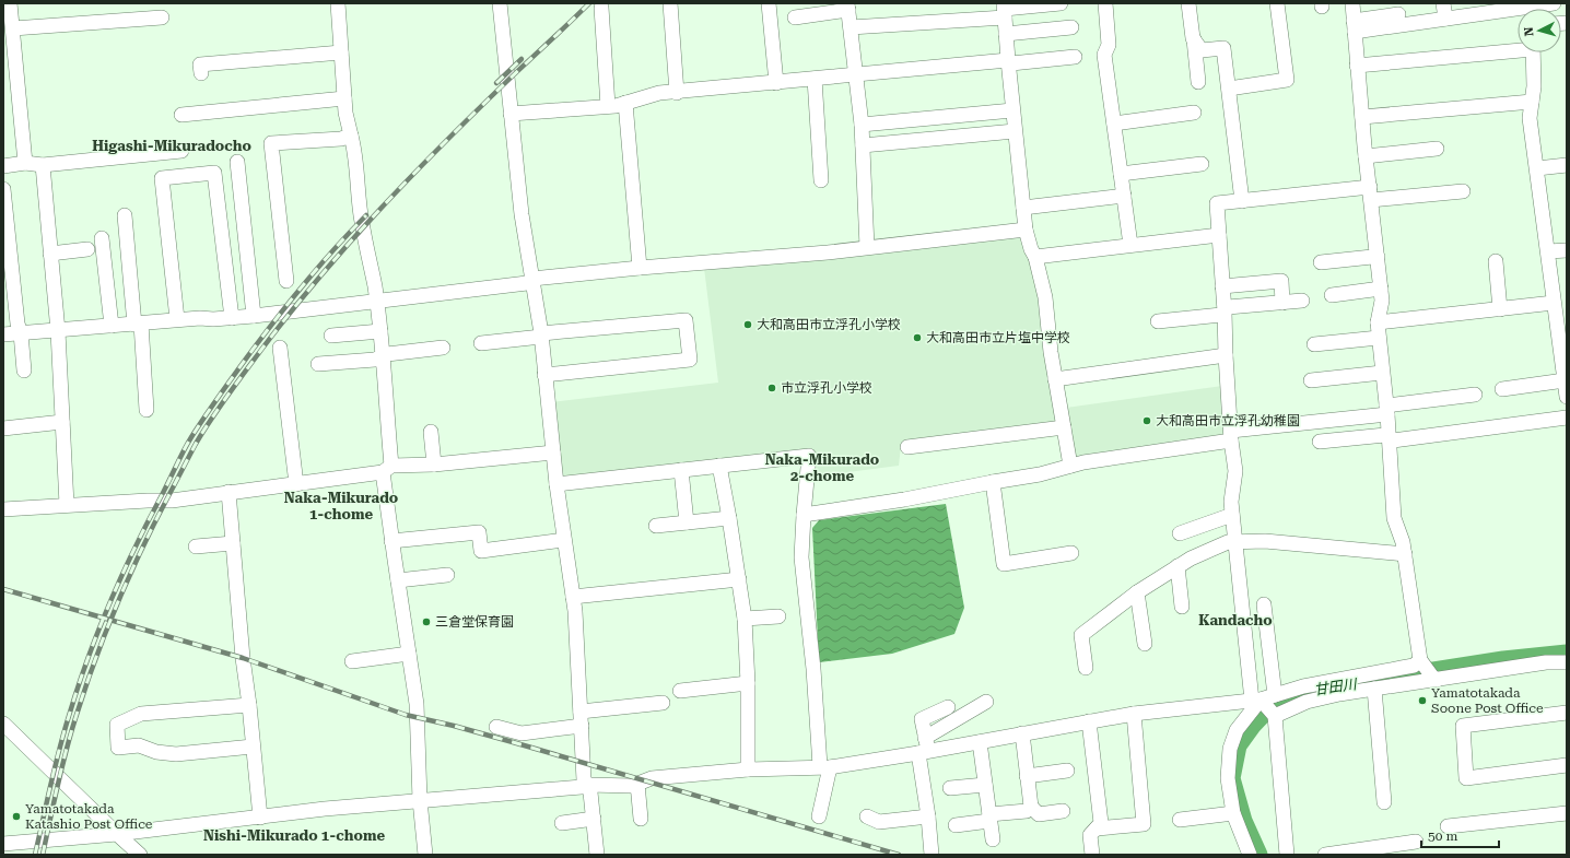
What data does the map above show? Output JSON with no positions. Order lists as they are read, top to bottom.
{
  "districts": [
    "Higashi-Mikuradocho",
    "Naka-Mikurado 2-chome",
    "Naka-Mikurado 1-chome",
    "Kandacho",
    "Nishi-Mikurado 1-chome"
  ],
  "water": ["甘田川"],
  "places": [
    "大和高田市立浮孔小学校",
    "大和高田市立片塩中学校",
    "市立浮孔小学校",
    "大和高田市立浮孔幼稚園",
    "三倉堂保育園",
    "Yamatotakada Soone Post Office",
    "Yamatotakada Katashio Post Office"
  ],
  "scale_bar": "50 m",
  "north": "left"
}
